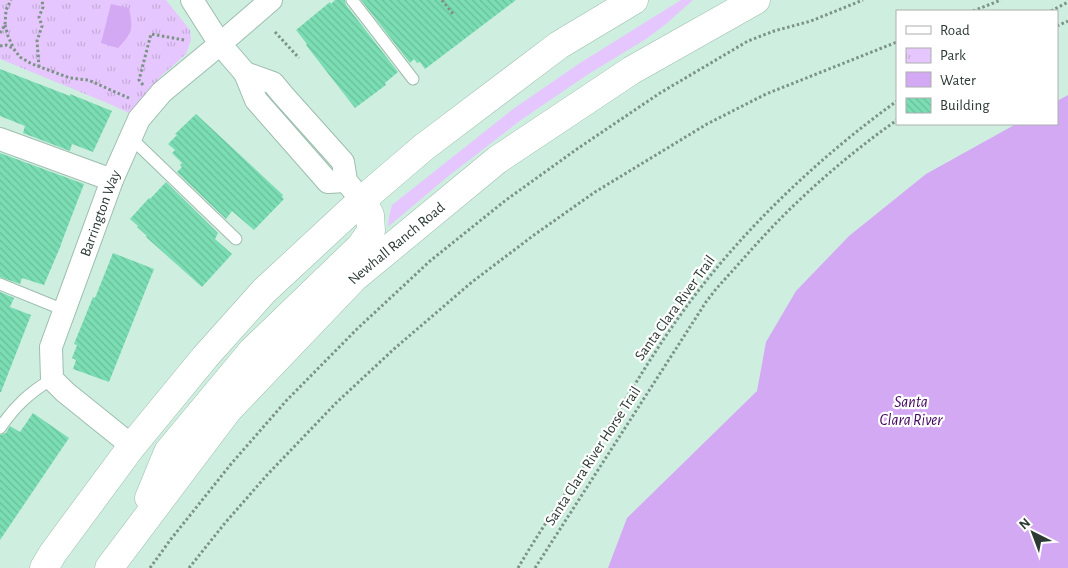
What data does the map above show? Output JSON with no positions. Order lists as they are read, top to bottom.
{
  "streets": {
    "main road": ["Newhall Ranch Road"],
    "street": ["Barrington Way"],
    "path": ["Santa Clara River Trail", "Santa Clara River Horse Trail"]
  },
  "water": ["Santa Clara River"],
  "legend": [
    "Road",
    "Park",
    "Water",
    "Building"
  ],
  "north": "top left"
}
